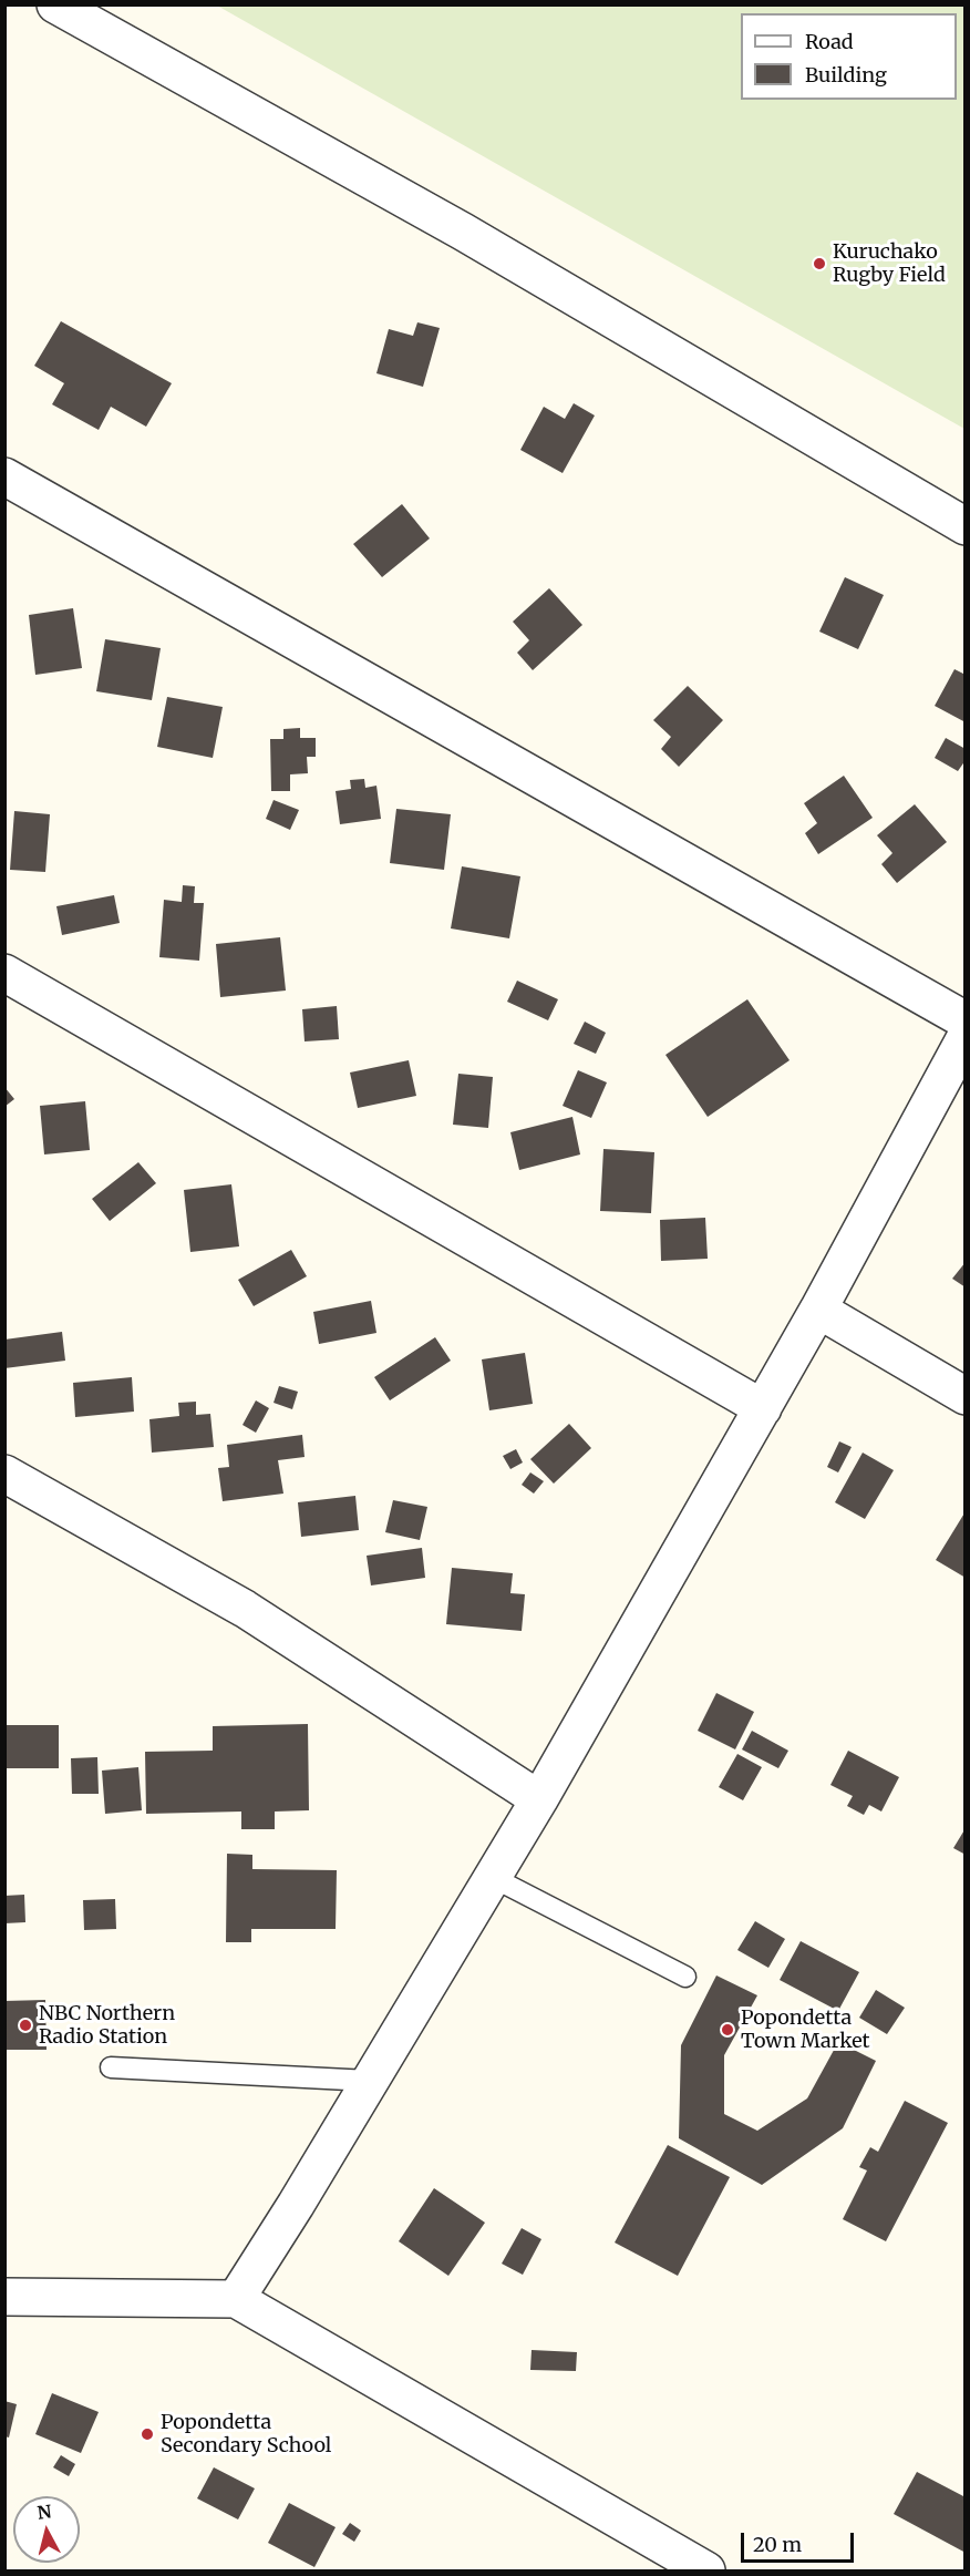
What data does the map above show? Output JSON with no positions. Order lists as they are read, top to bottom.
{
  "places": [
    "Kuruchako Rugby Field",
    "NBC Northern Radio Station",
    "Popondetta Town Market",
    "Popondetta Secondary School"
  ],
  "legend": ["Road", "Building"],
  "scale_bar": "20 m",
  "north": "top"
}
